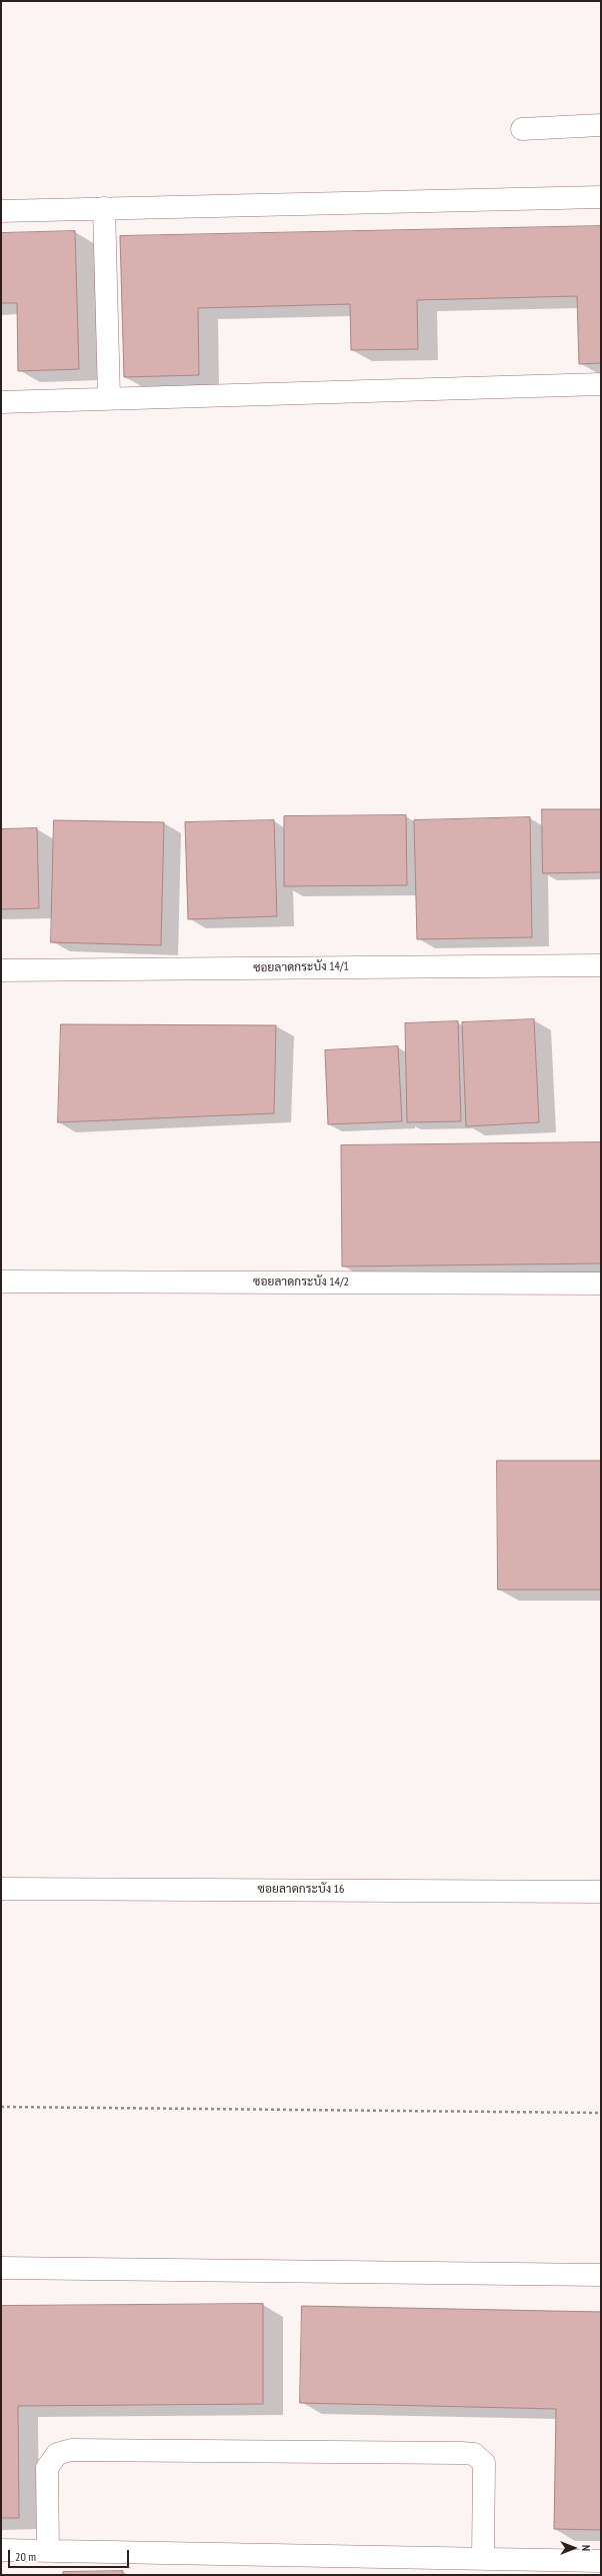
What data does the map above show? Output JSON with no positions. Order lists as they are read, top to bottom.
{
  "streets": {
    "street": ["ซอยลาดกระบัง 14/1", "ซอยลาดกระบัง 14/2", "ซอยลาดกระบัง 16"]
  },
  "scale_bar": "20 m",
  "north": "right"
}
